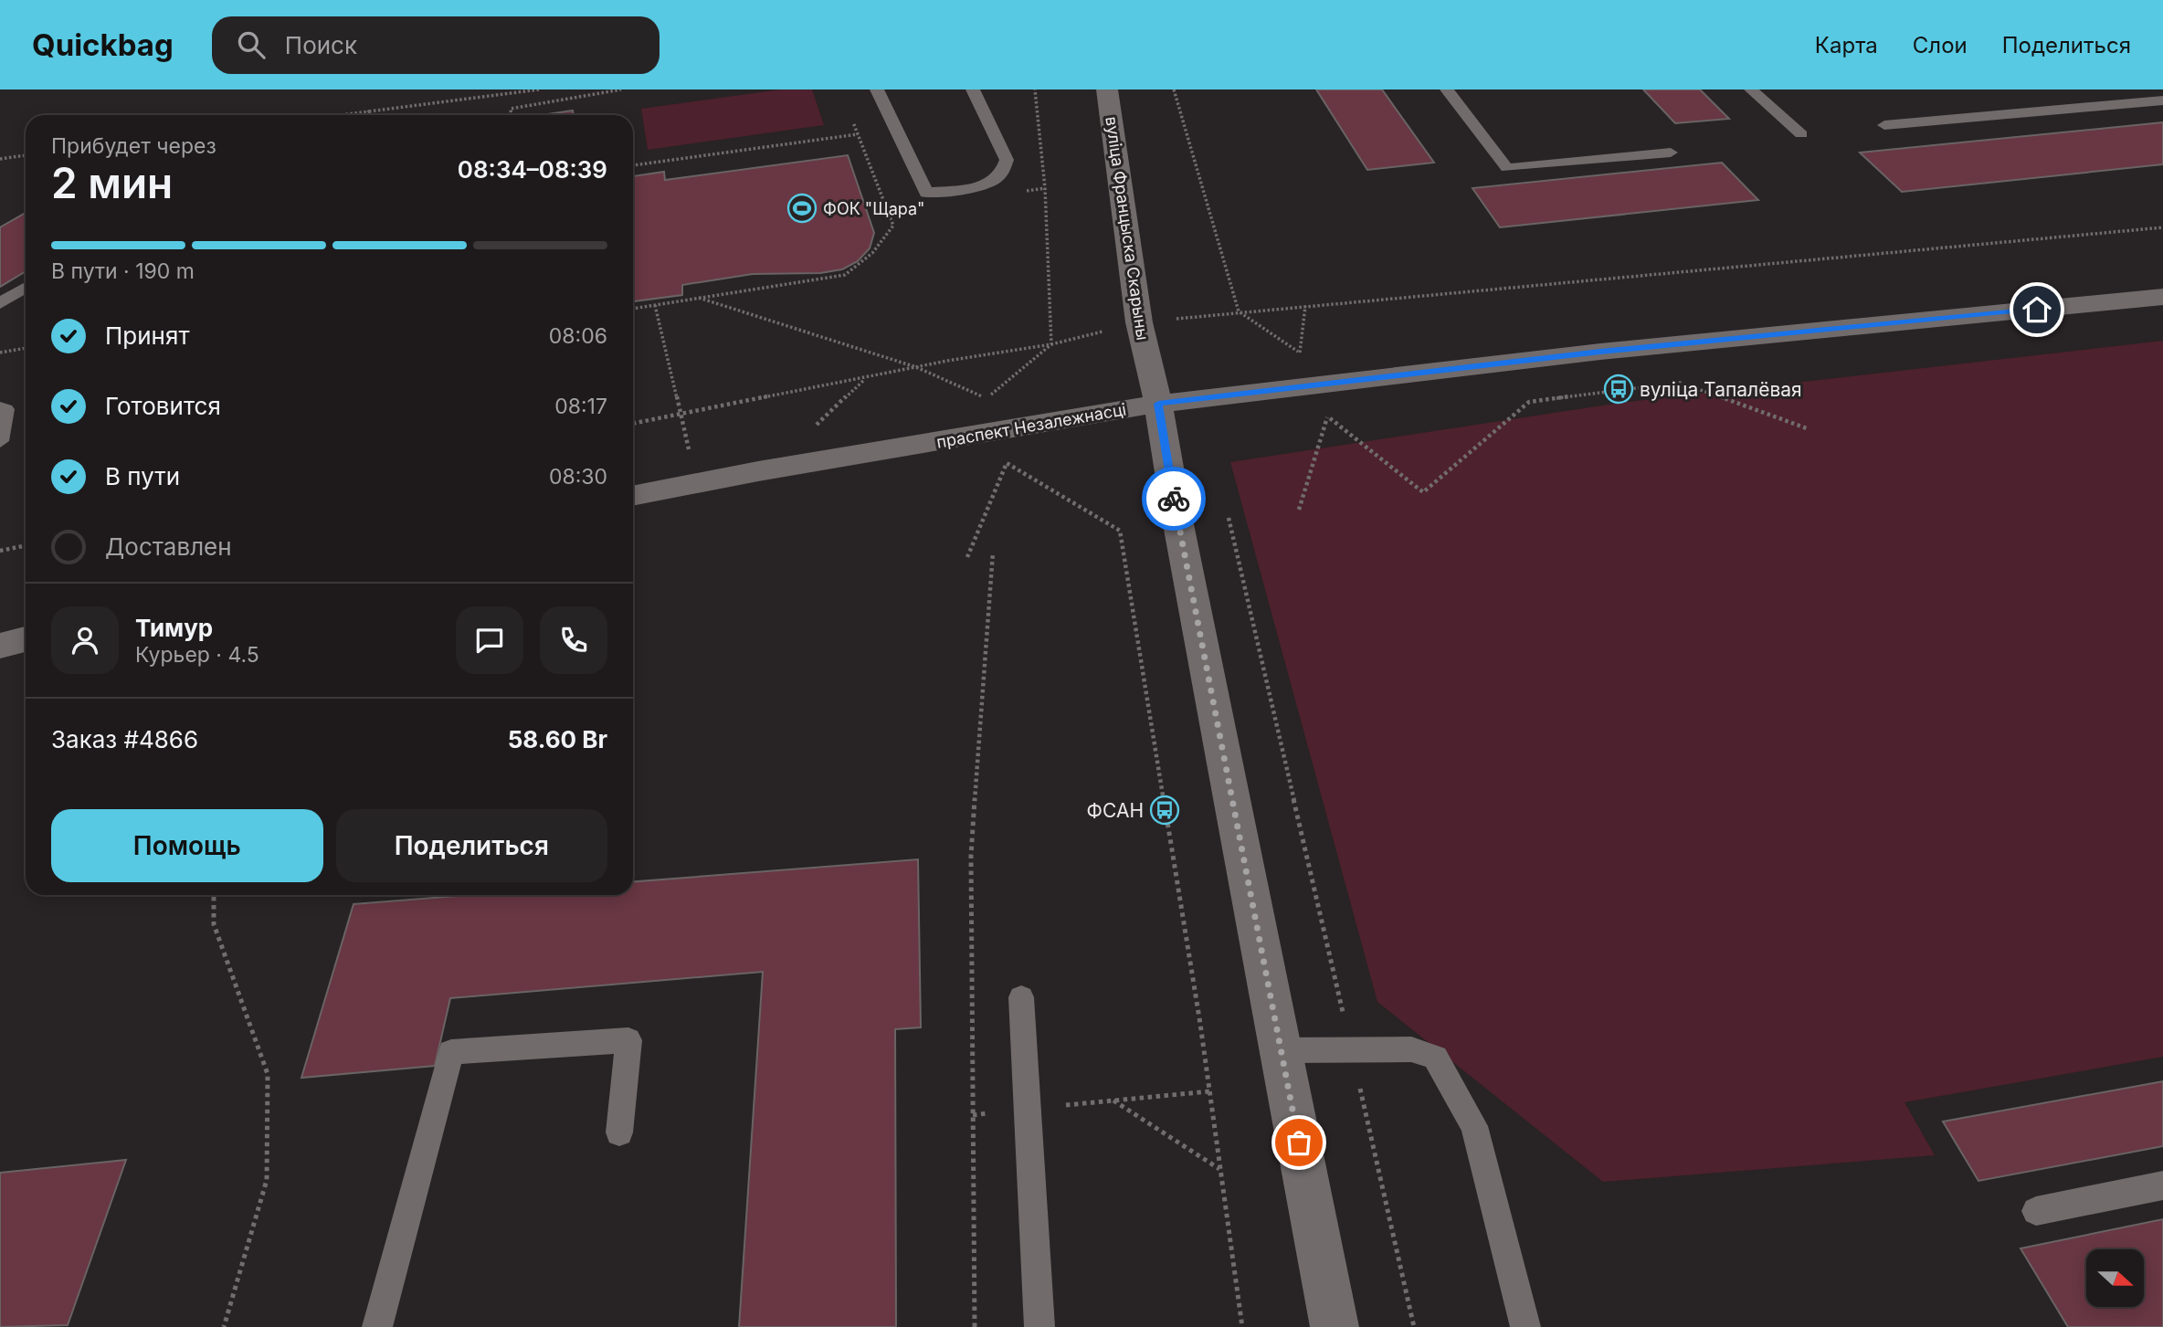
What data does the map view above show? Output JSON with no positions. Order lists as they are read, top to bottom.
{
  "streets": {
    "main road": ["вуліца Францыска Скарыны", "праспект Незалежнасці"]
  },
  "crossings": [
    ["вуліца Францыска Скарыны", "праспект Незалежнасці"]
  ],
  "places": {
    "sports": ["ФОК \"Щара\""],
    "bus stop": ["вуліца Тапалёвая", "ФСАН"]
  },
  "north": "right",
  "page": {
    "header": "Quickbag",
    "search": "Поиск",
    "nav": ["Карта", "Слои", "Поделиться"],
    "heading": ["2 мин", "Прибудет через", "08:34–08:39"],
    "panel": [
      "Тимур",
      "Курьер · 4.5",
      "Заказ #4866",
      "58.60 Br"
    ],
    "bar": "В пути · 190 m",
    "list": [
      ["Принят", "08:06"],
      ["Готовится", "08:17"],
      ["В пути", "08:30"],
      "Доставлен"
    ],
    "buttons": ["Помощь", "Поделиться"]
  }
}
